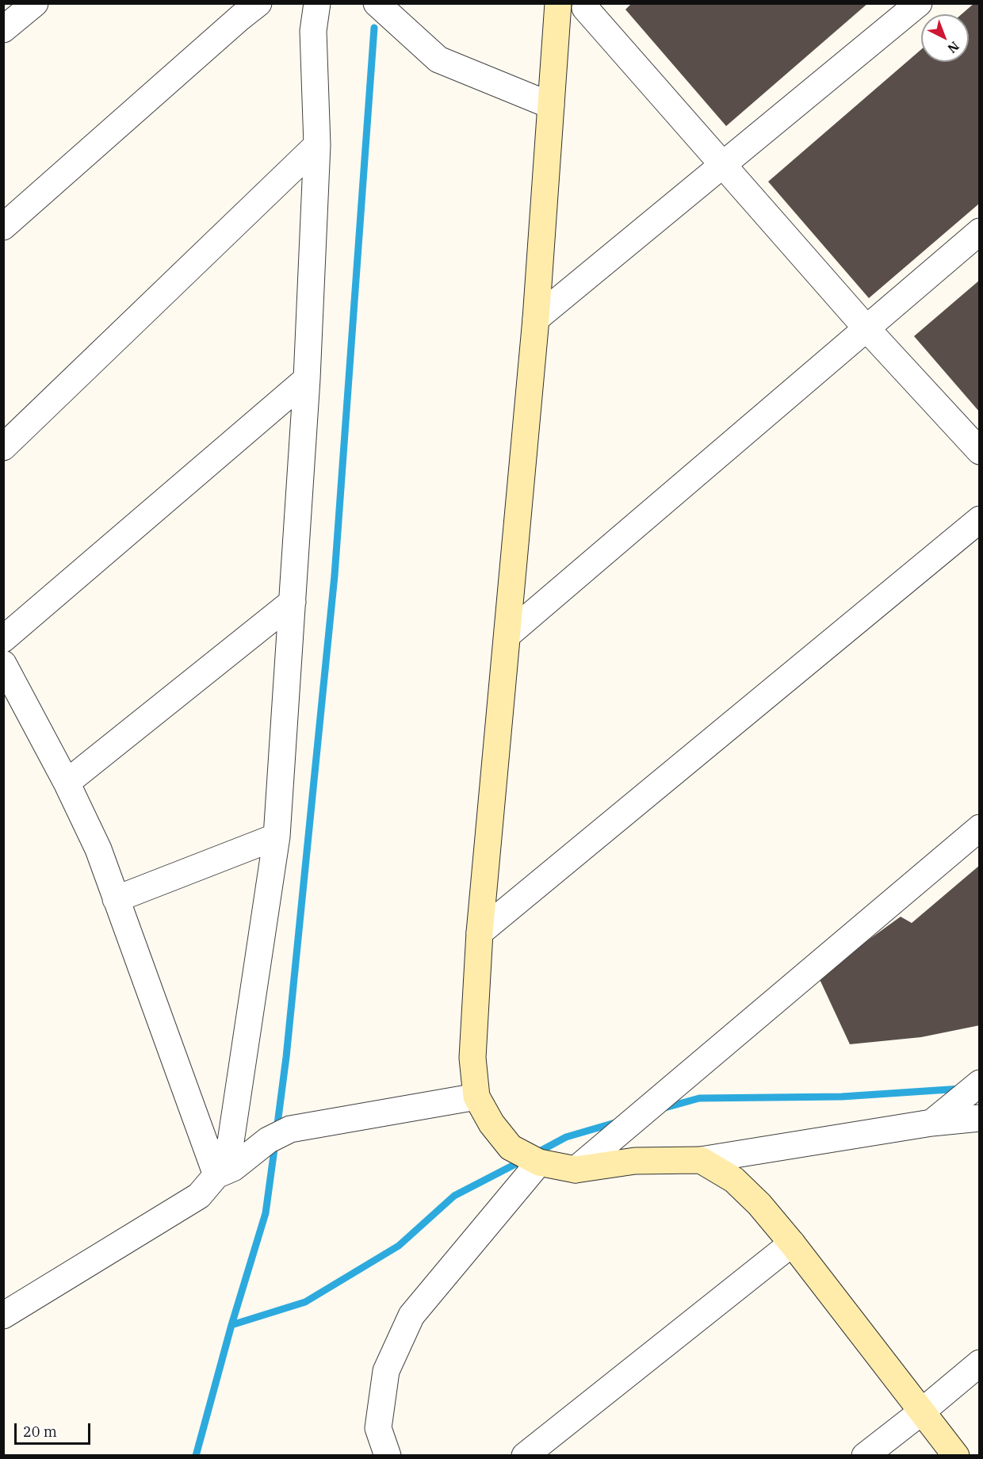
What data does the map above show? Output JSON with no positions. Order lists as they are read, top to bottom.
{
  "scale_bar": "20 m",
  "north": "bottom right"
}
